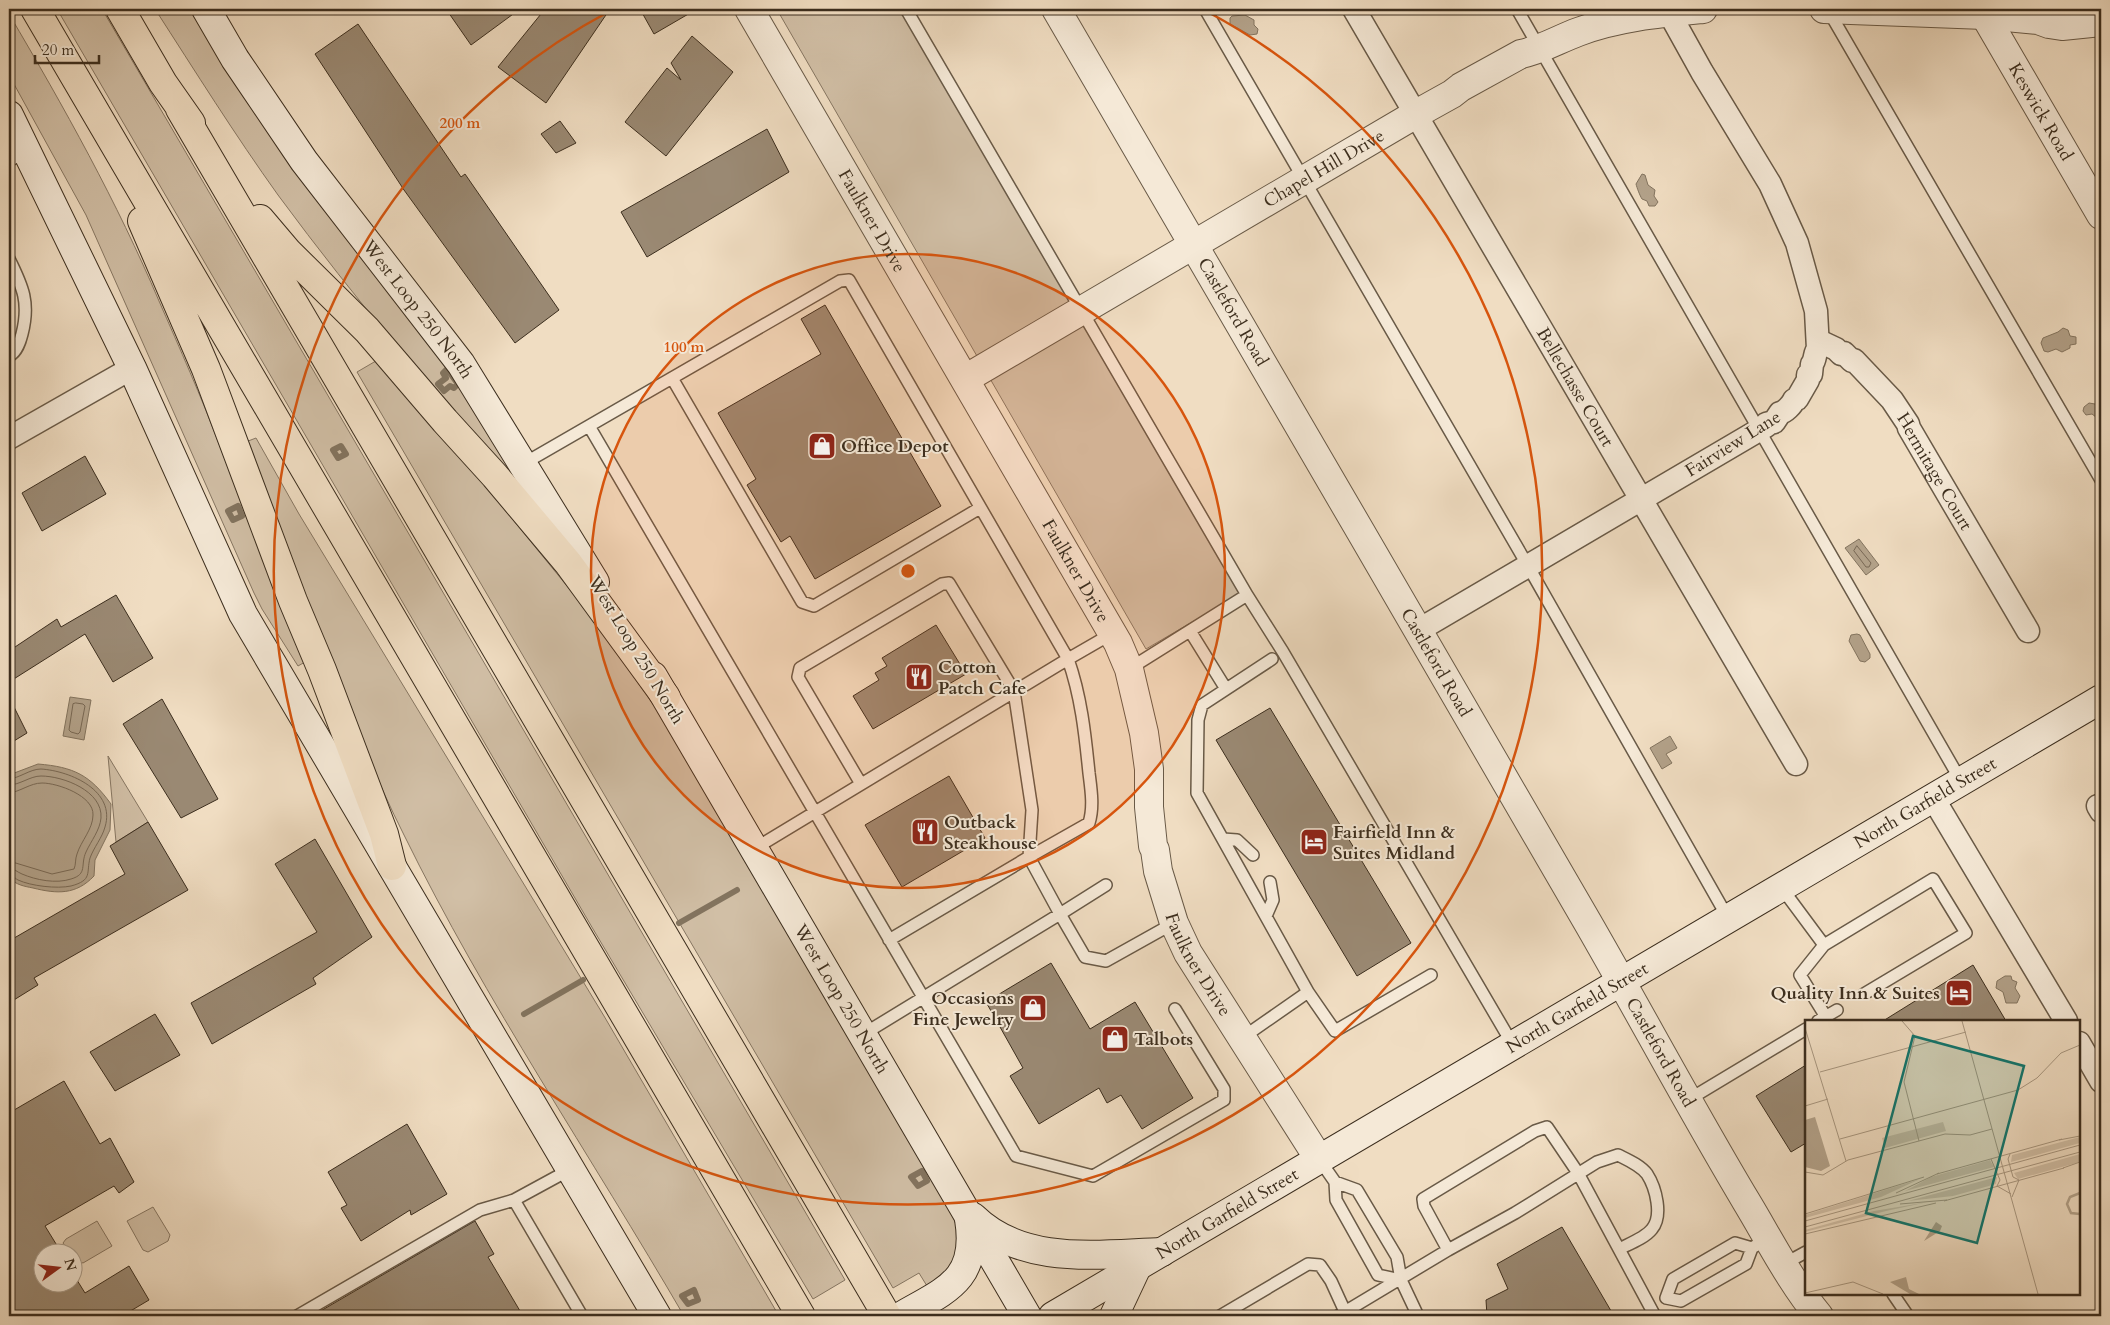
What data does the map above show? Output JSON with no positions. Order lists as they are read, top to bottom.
{
  "streets": {
    "main road": [
      "Keswick Road",
      "Chapel Hill Drive",
      "Faulkner Drive",
      "West Loop 250 North",
      "Castleford Road",
      "North Garfield Street"
    ],
    "street": ["Bellechasse Court", "Fairview Lane", "Hermitage Court"]
  },
  "crossings": [
    ["Chapel Hill Drive", "Faulkner Drive"],
    ["Chapel Hill Drive", "Castleford Road"],
    ["Chapel Hill Drive", "Bellechasse Court"],
    ["Chapel Hill Drive", "Fairview Lane"],
    ["Faulkner Drive", "North Garfield Street"],
    ["Castleford Road", "Fairview Lane"],
    ["Castleford Road", "North Garfield Street"],
    ["Bellechasse Court", "Fairview Lane"],
    ["Fairview Lane", "Hermitage Court"]
  ],
  "places": {
    "shop": ["Office Depot", "Occasions Fine Jewelry", "Talbots"],
    "restaurant": ["Cotton Patch Cafe", "Outback Steakhouse"],
    "hotel": ["Fairfield Inn & Suites Midland", "Quality Inn & Suites"]
  },
  "scale_bar": "20 m",
  "north": "right",
  "rings": ["200 m", "100 m"]
}
